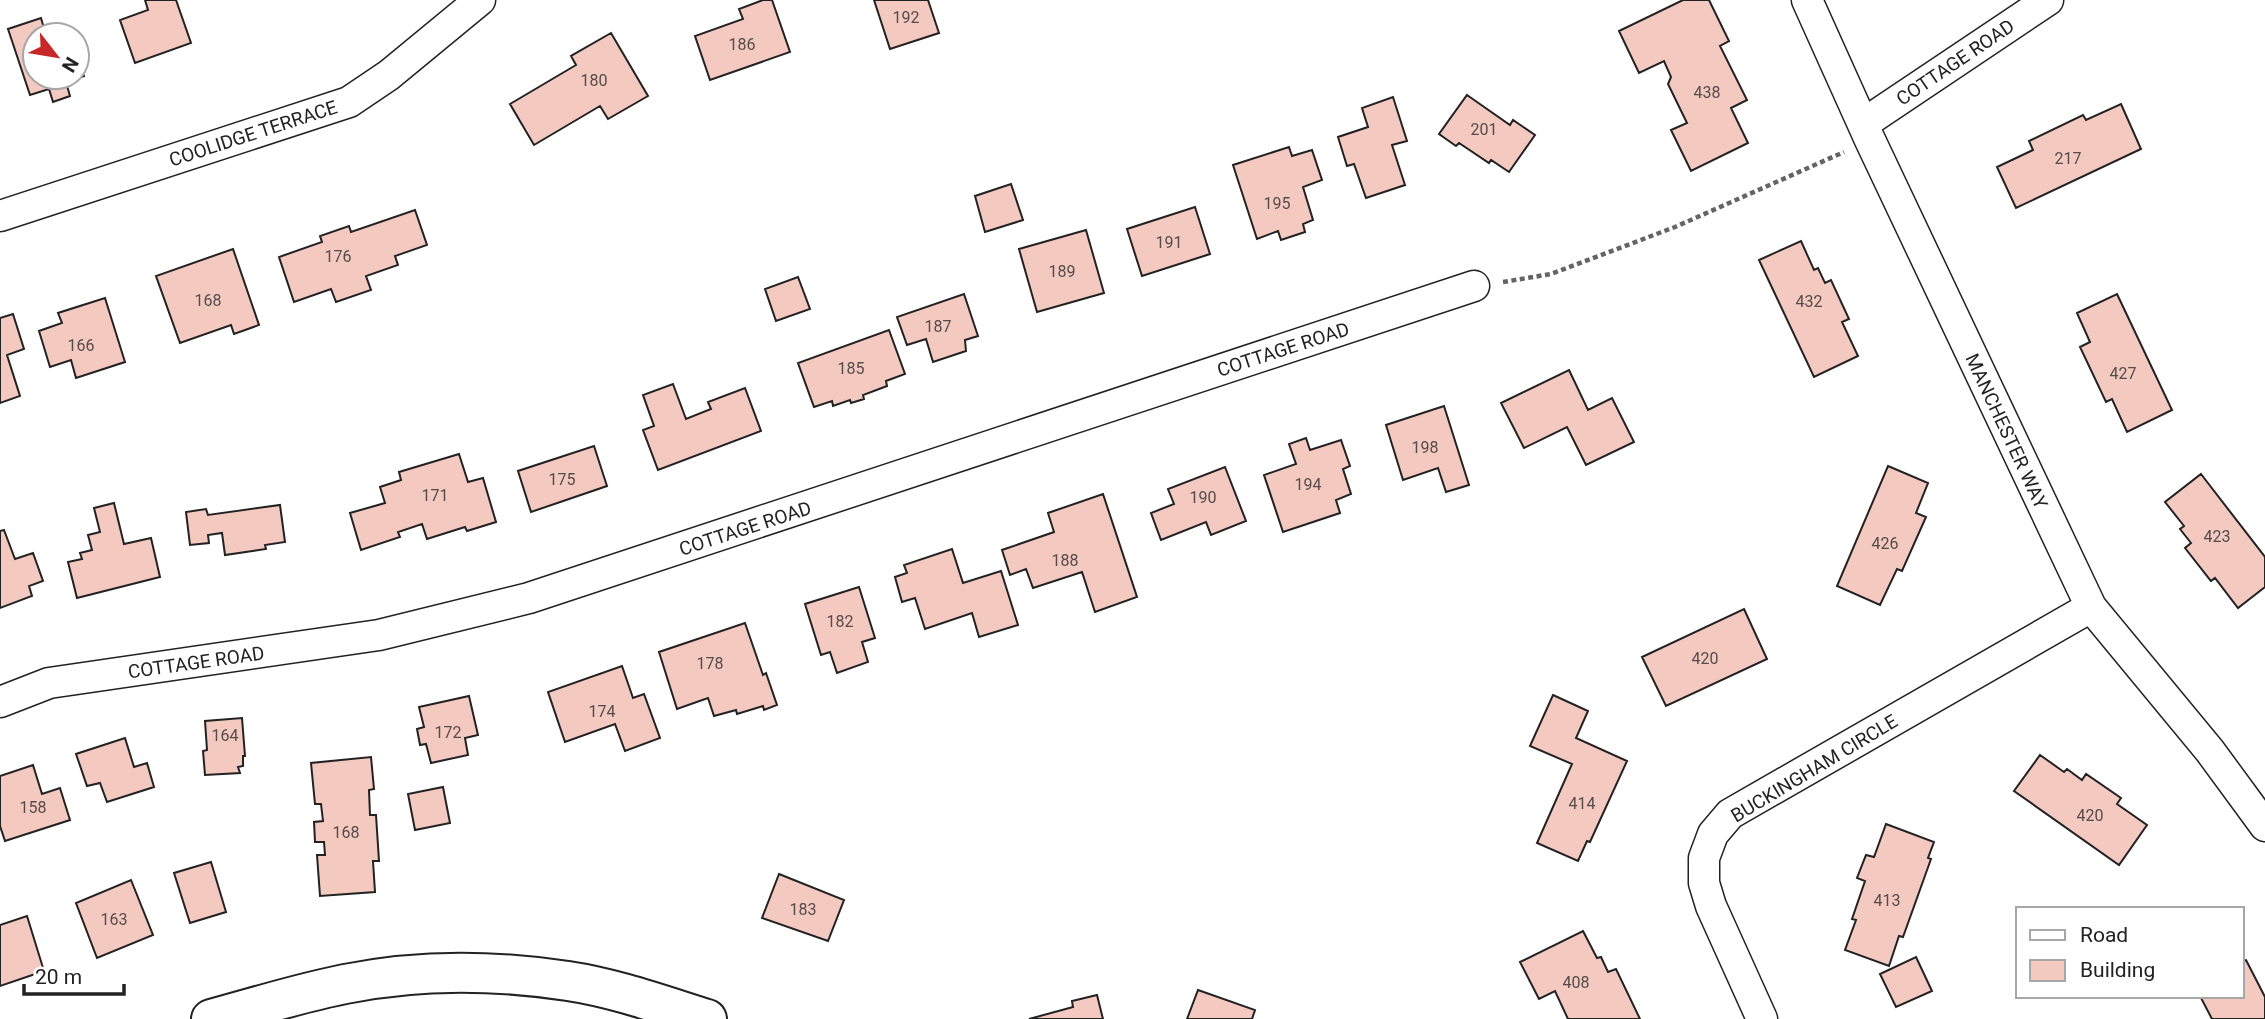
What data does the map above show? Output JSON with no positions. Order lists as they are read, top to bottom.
{
  "streets": {
    "street": [
      "COTTAGE ROAD",
      "COOLIDGE TERRACE",
      "MANCHESTER WAY",
      "BUCKINGHAM CIRCLE"
    ]
  },
  "crossings": [
    ["COTTAGE ROAD", "MANCHESTER WAY"],
    ["MANCHESTER WAY", "BUCKINGHAM CIRCLE"]
  ],
  "house_numbers": [
    "192",
    "186",
    "180",
    "438",
    "201",
    "217",
    "195",
    "191",
    "176",
    "189",
    "168",
    "432",
    "187",
    "166",
    "185",
    "427",
    "198",
    "175",
    "194",
    "171",
    "190",
    "423",
    "426",
    "188",
    "182",
    "420",
    "178",
    "174",
    "172",
    "164",
    "414",
    "158",
    "420",
    "168",
    "413",
    "183",
    "163",
    "408"
  ],
  "legend": ["Road", "Building"],
  "scale_bar": "20 m",
  "north": "bottom right"
}
